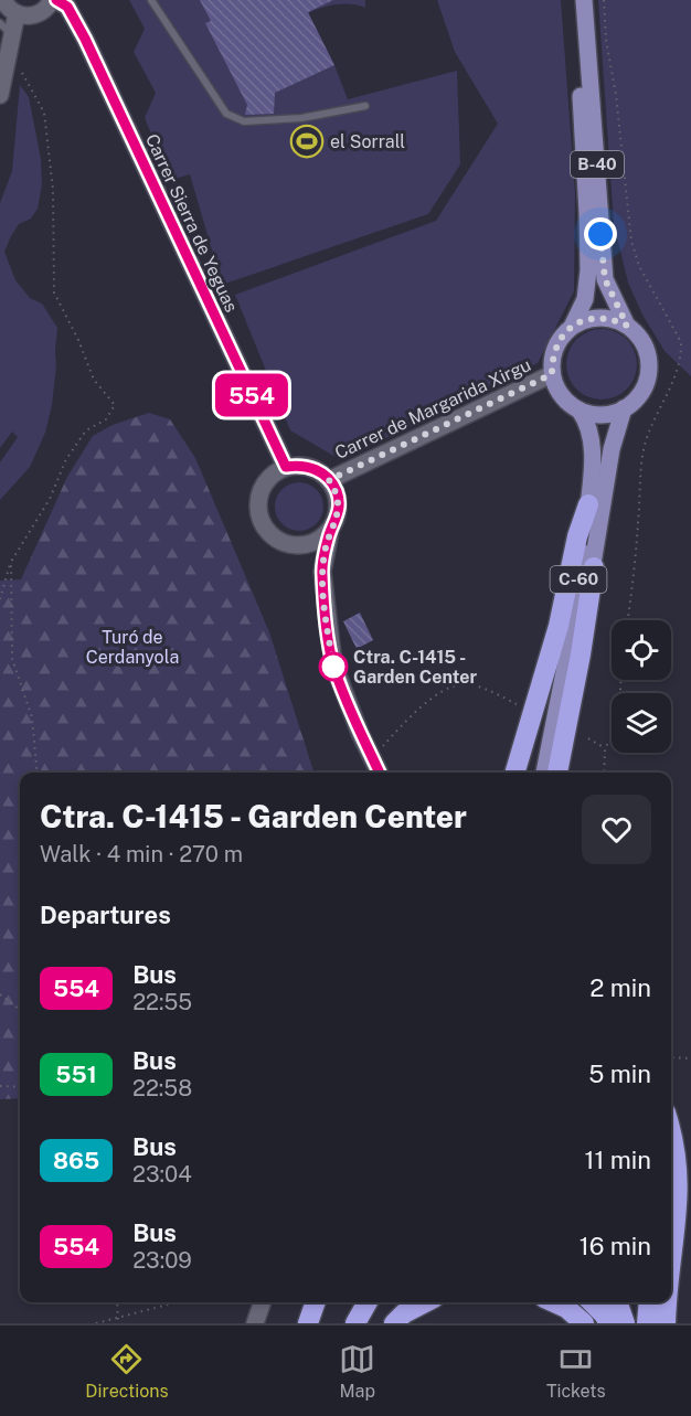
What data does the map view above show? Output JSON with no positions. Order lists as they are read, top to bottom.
{
  "streets": {
    "highway": ["B-40"],
    "main road": ["C-60"],
    "street": ["Carrer Sierra de Yeguas", "Carrer de Margarida Xirgu"]
  },
  "crossings": [
    ["B-40", "Carrer de Margarida Xirgu"],
    ["B-40", "C-60"],
    ["Carrer Sierra de Yeguas", "Carrer de Margarida Xirgu"]
  ],
  "parks": ["Turó de Cerdanyola"],
  "places": {
    "sports": ["el Sorrall"],
    "other": ["Ctra. C-1415 - Garden Center"]
  },
  "lines": ["bus line 554"],
  "page": {
    "on_map": "554",
    "heading": [
      ["Ctra. C-1415 - Garden Center", "Walk · 4 min · 270 m"],
      "Departures"
    ],
    "list": [
      {
        "mark": "554",
        "name": "Bus",
        "note": "22:55",
        "value": "2 min"
      },
      {
        "mark": "551",
        "name": "Bus",
        "note": "22:58",
        "value": "5 min"
      },
      {
        "mark": "865",
        "name": "Bus",
        "note": "23:04",
        "value": "11 min"
      },
      {
        "mark": "554",
        "name": "Bus",
        "note": "23:09",
        "value": "16 min"
      }
    ],
    "tabs": ["Directions", "Map", "Tickets"]
  }
}
